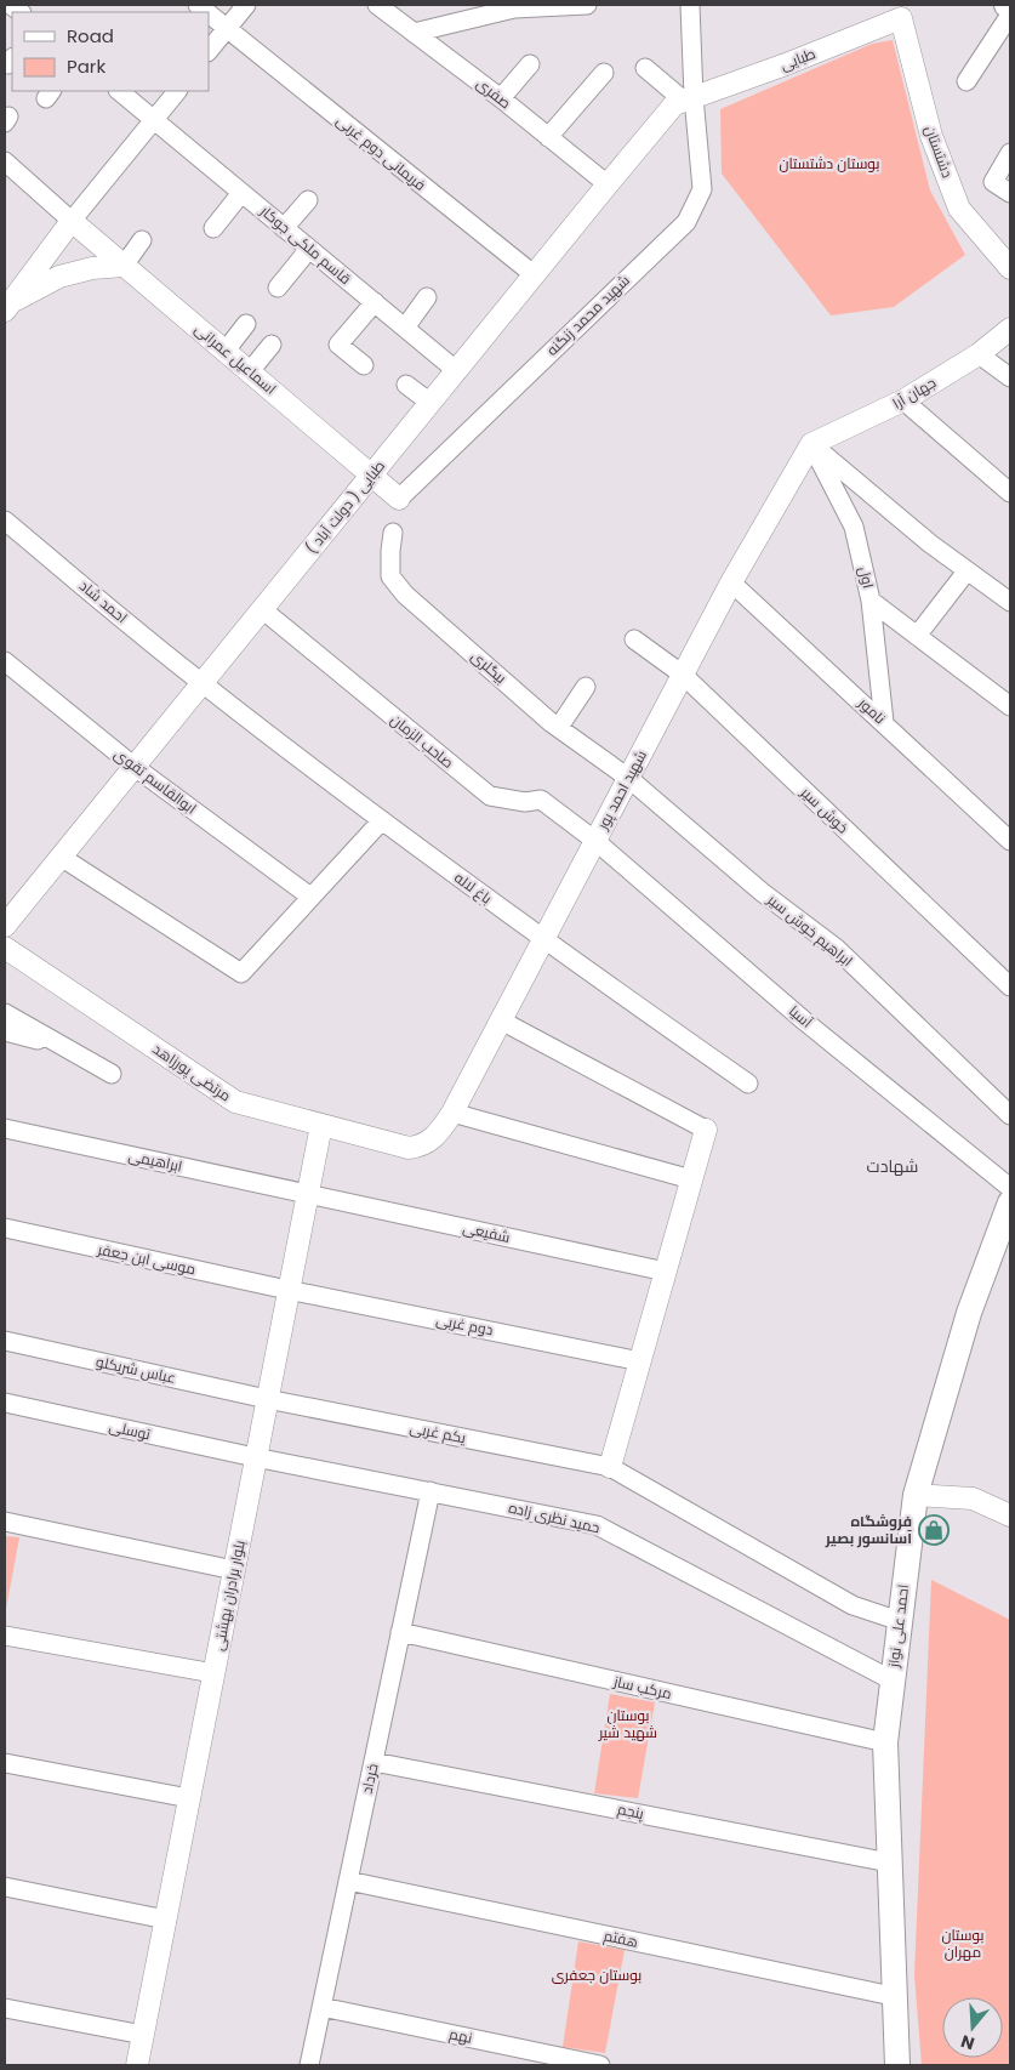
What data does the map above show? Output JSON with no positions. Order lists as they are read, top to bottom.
{
  "streets": {
    "main road": ["احمد علی نواز"],
    "street": [
      "طبایی",
      "صفری",
      "دشتستان",
      "فریمانی دوم غربی",
      "قاسم ملکی جوکار",
      "شهید محمد زنگنه",
      "اسماعیل عمرانی",
      "جهان آرا",
      "طبایی ( دولت آباد )",
      "اول",
      "احمد شاد",
      "بیگلری",
      "نامور",
      "صاحب الزمان",
      "ابوالقاسم تقوی",
      "شهید احمد پور",
      "خوش سیر",
      "باغ لاله",
      "ابراهیم خوش سیر",
      "آسیا",
      "مرتضی پورزاهد",
      "ابراهیمی",
      "شفیعی",
      "موسی ابن جعفر",
      "دوم غربی",
      "عباس شریکلو",
      "توسلی",
      "یکم غربی",
      "حمید نظری زاده",
      "بلوار برادران بهشتی",
      "مرکب ساز",
      "خرداد",
      "پنجم",
      "هفتم",
      "نهم"
    ]
  },
  "crossings": [
    ["طبایی", "دشتستان"],
    ["طبایی", "شهید محمد زنگنه"],
    ["طبایی", "طبایی ( دولت آباد )"],
    ["صفری", "طبایی ( دولت آباد )"],
    ["فریمانی دوم غربی", "طبایی ( دولت آباد )"],
    ["قاسم ملکی جوکار", "طبایی ( دولت آباد )"],
    ["شهید محمد زنگنه", "اسماعیل عمرانی"],
    ["شهید محمد زنگنه", "طبایی ( دولت آباد )"],
    ["اسماعیل عمرانی", "طبایی ( دولت آباد )"],
    ["جهان آرا", "اول"],
    ["جهان آرا", "شهید احمد پور"],
    ["طبایی ( دولت آباد )", "احمد شاد"],
    ["طبایی ( دولت آباد )", "صاحب الزمان"],
    ["طبایی ( دولت آباد )", "ابوالقاسم تقوی"],
    ["طبایی ( دولت آباد )", "باغ لاله"],
    ["اول", "نامور"],
    ["اول", "شهید احمد پور"],
    ["احمد شاد", "باغ لاله"],
    ["بیگلری", "شهید احمد پور"],
    ["بیگلری", "ابراهیم خوش سیر"],
    ["نامور", "شهید احمد پور"],
    ["صاحب الزمان", "شهید احمد پور"],
    ["صاحب الزمان", "آسیا"],
    ["شهید احمد پور", "خوش سیر"],
    ["شهید احمد پور", "باغ لاله"],
    ["شهید احمد پور", "ابراهیم خوش سیر"],
    ["شهید احمد پور", "آسیا"],
    ["شهید احمد پور", "مرتضی پورزاهد"],
    ["مرتضی پورزاهد", "بلوار برادران بهشتی"],
    ["ابراهیمی", "شفیعی"],
    ["ابراهیمی", "بلوار برادران بهشتی"],
    ["شفیعی", "بلوار برادران بهشتی"],
    ["موسی ابن جعفر", "دوم غربی"],
    ["موسی ابن جعفر", "بلوار برادران بهشتی"],
    ["دوم غربی", "بلوار برادران بهشتی"],
    ["عباس شریکلو", "یکم غربی"],
    ["عباس شریکلو", "بلوار برادران بهشتی"],
    ["توسلی", "حمید نظری زاده"],
    ["توسلی", "بلوار برادران بهشتی"],
    ["یکم غربی", "بلوار برادران بهشتی"],
    ["یکم غربی", "احمد علی نواز"],
    ["حمید نظری زاده", "بلوار برادران بهشتی"],
    ["حمید نظری زاده", "احمد علی نواز"],
    ["حمید نظری زاده", "خرداد"],
    ["احمد علی نواز", "مرکب ساز"],
    ["احمد علی نواز", "پنجم"],
    ["احمد علی نواز", "هفتم"],
    ["مرکب ساز", "خرداد"],
    ["خرداد", "پنجم"],
    ["خرداد", "هفتم"],
    ["خرداد", "نهم"]
  ],
  "districts": ["شهادت"],
  "parks": [
    "بوستان دشتستان",
    "بوستان شهید شیر",
    "بوستان مهران",
    "بوستان جعفری"
  ],
  "places": {
    "shop": ["فروشگاه آسانسور بصیر"]
  },
  "legend": ["Road", "Park"],
  "north": "bottom"
}
